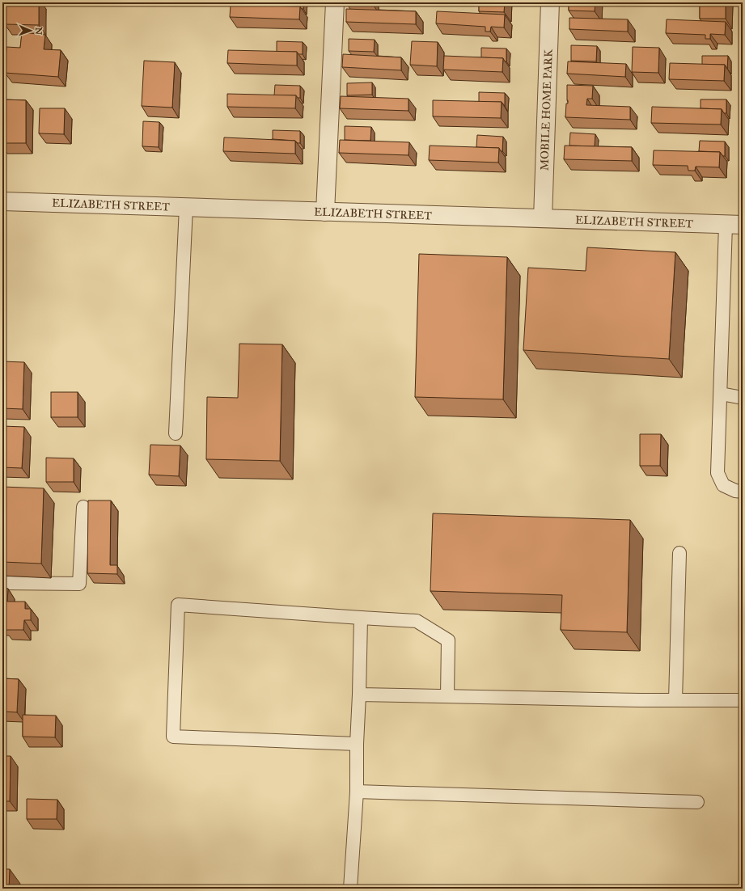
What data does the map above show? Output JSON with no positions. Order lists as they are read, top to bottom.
{
  "streets": {
    "street": ["MOBILE HOME PARK", "ELIZABETH STREET"]
  },
  "crossings": [
    ["MOBILE HOME PARK", "ELIZABETH STREET"]
  ],
  "north": "right"
}
